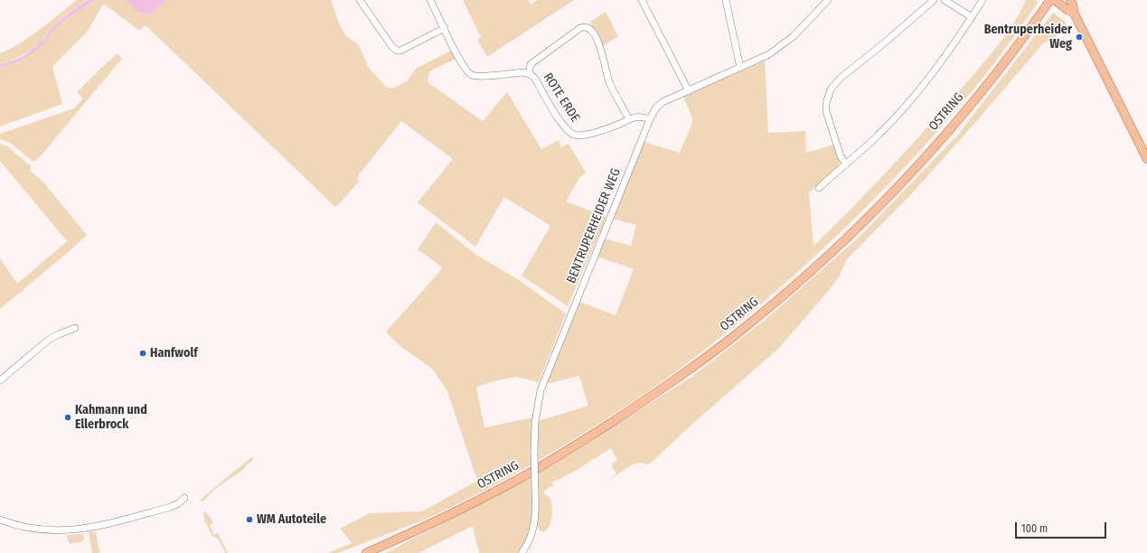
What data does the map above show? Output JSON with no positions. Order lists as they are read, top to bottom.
{
  "streets": {
    "main road": ["OSTRING"],
    "street": ["ROTE ERDE", "BENTRUPERHEIDER WEG"]
  },
  "crossings": [
    ["ROTE ERDE", "BENTRUPERHEIDER WEG"]
  ],
  "places": [
    "Bentruperheider Weg",
    "Hanfwolf",
    "Kahmann und Ellerbrock",
    "WM Autoteile"
  ],
  "scale_bar": "100 m"
}
